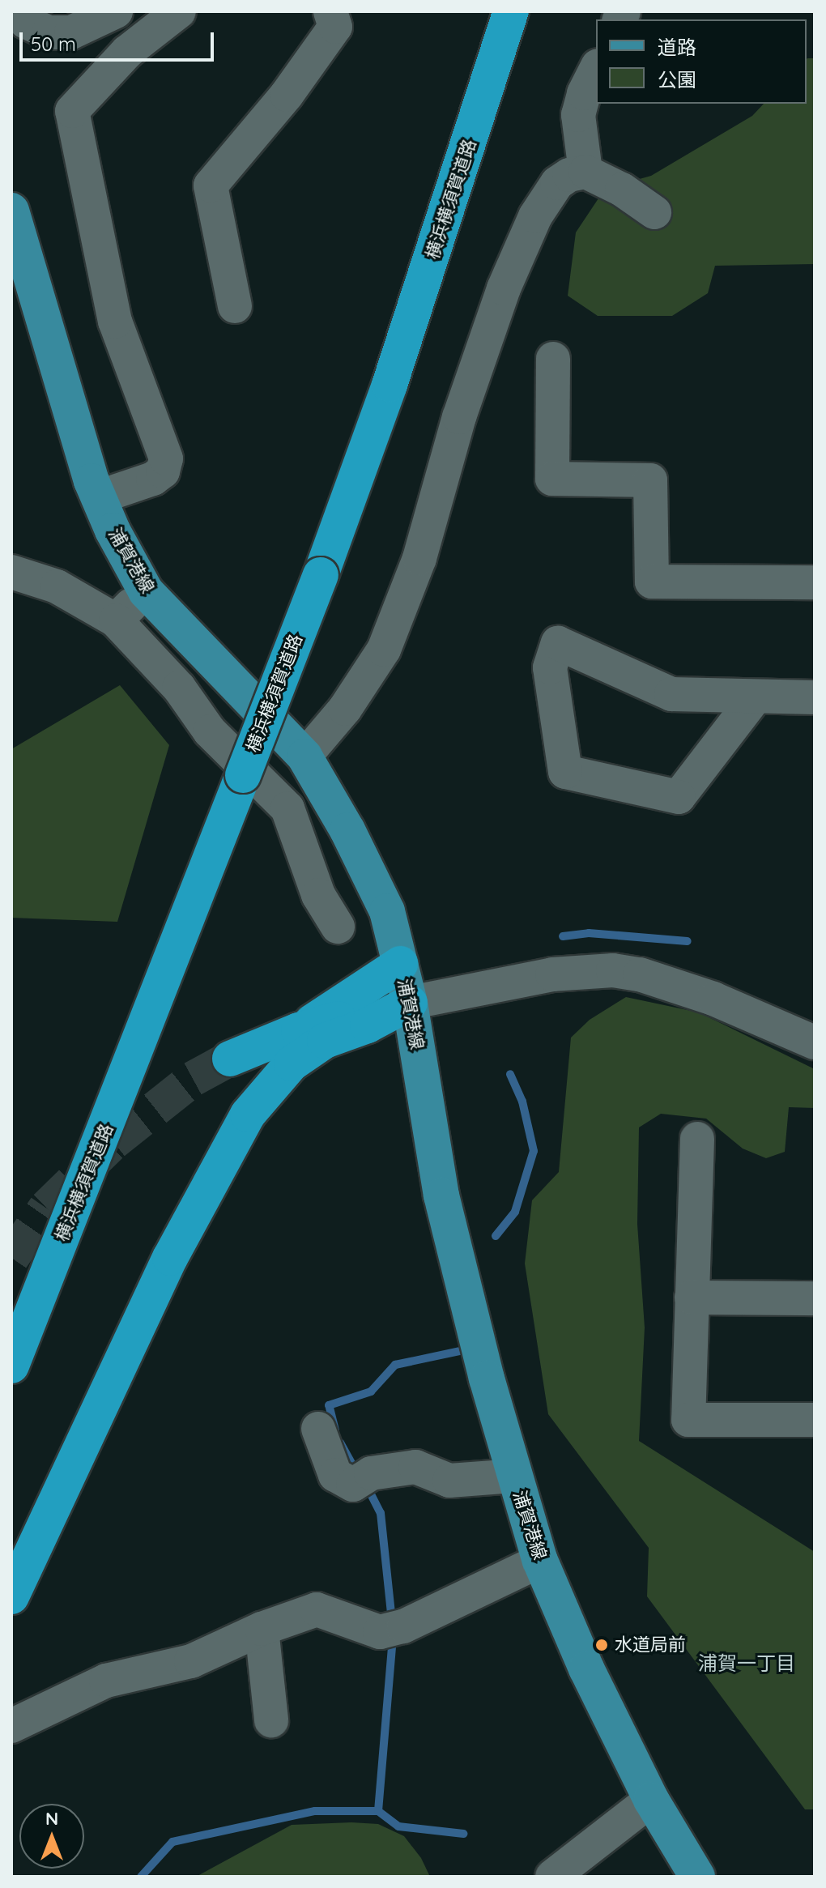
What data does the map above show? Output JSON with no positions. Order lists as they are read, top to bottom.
{
  "streets": {
    "highway": ["横浜横須賀道路"],
    "main road": ["浦賀港線"]
  },
  "districts": ["浦賀一丁目"],
  "places": ["水道局前"],
  "legend": ["道路", "公園"],
  "scale_bar": "50 m",
  "north": "top"
}
